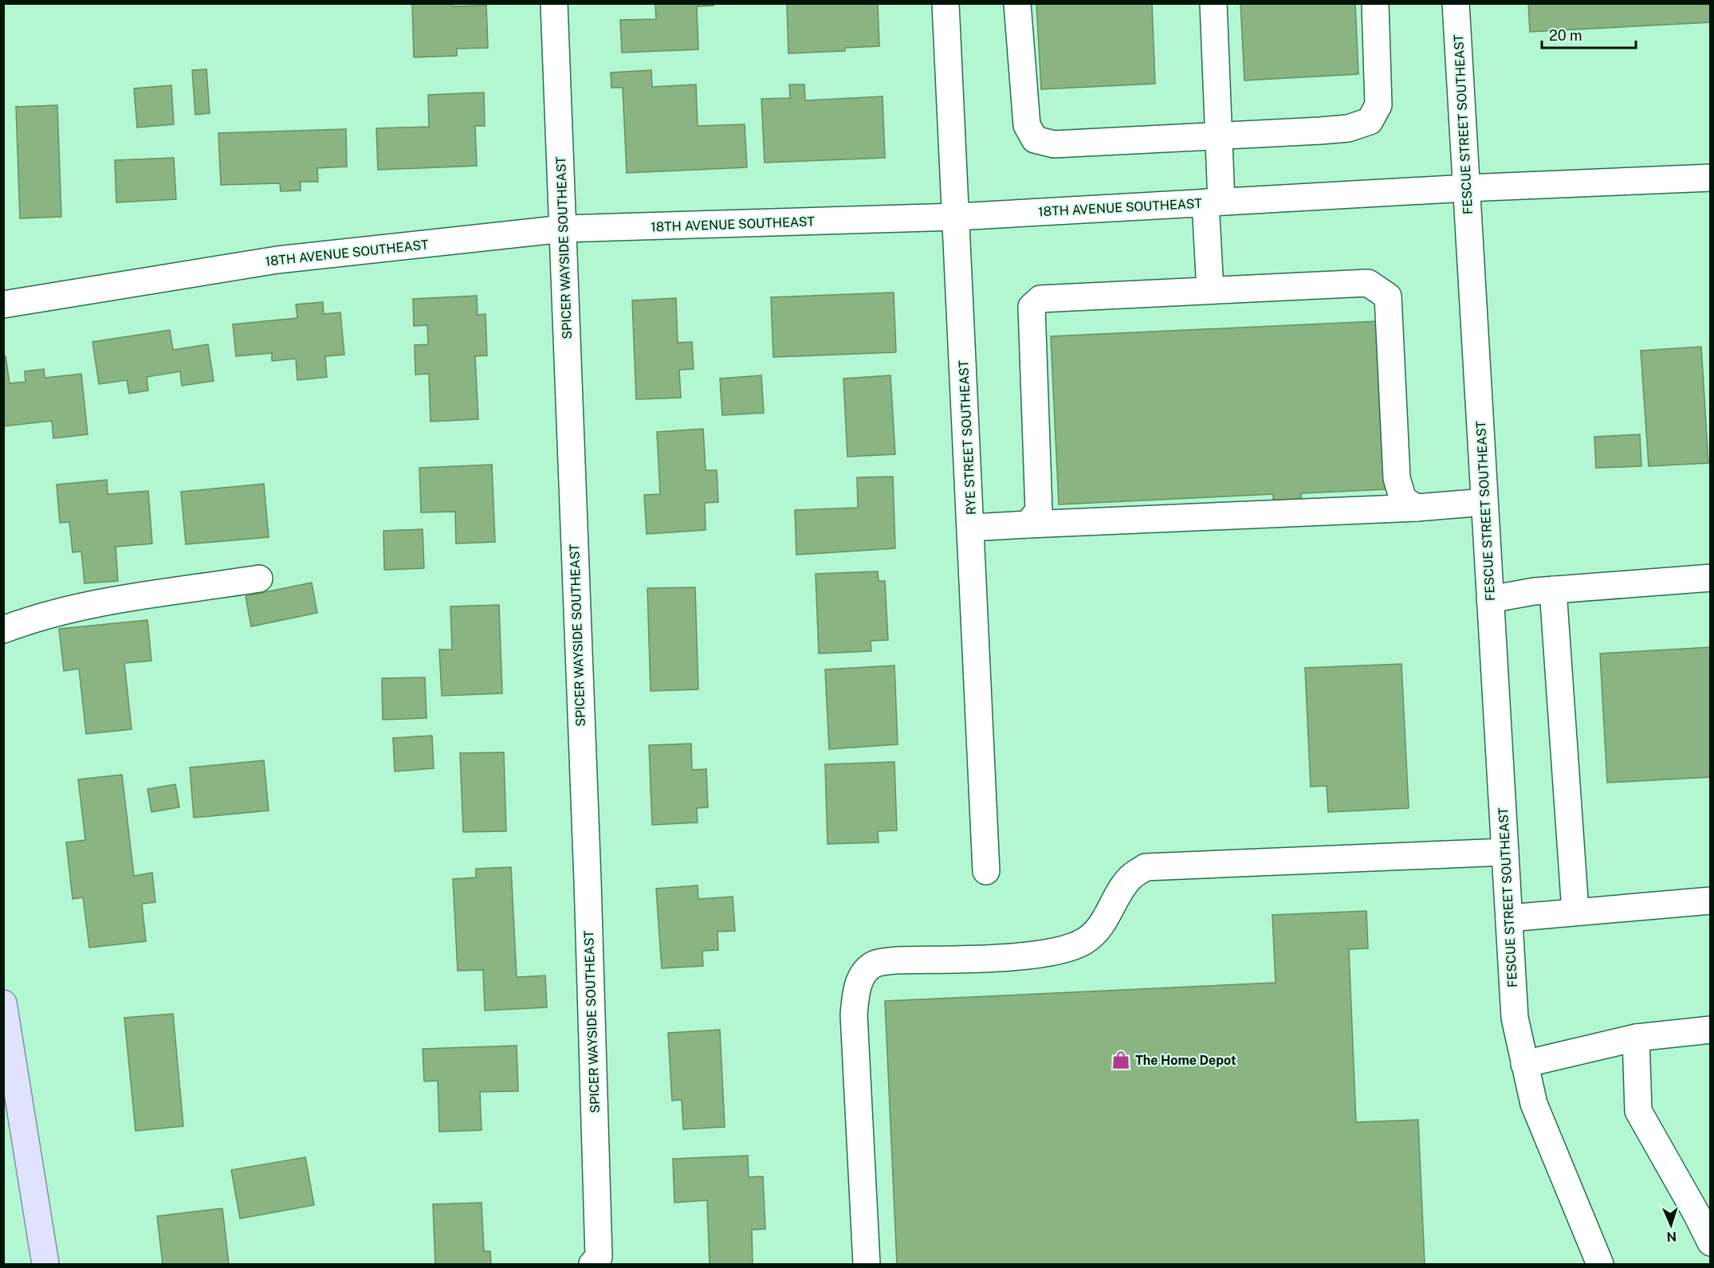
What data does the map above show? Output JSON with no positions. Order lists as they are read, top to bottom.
{
  "streets": {
    "street": [
      "FESCUE STREET SOUTHEAST",
      "18TH AVENUE SOUTHEAST",
      "SPICER WAYSIDE SOUTHEAST",
      "RYE STREET SOUTHEAST"
    ]
  },
  "crossings": [
    ["FESCUE STREET SOUTHEAST", "18TH AVENUE SOUTHEAST"],
    ["18TH AVENUE SOUTHEAST", "SPICER WAYSIDE SOUTHEAST"],
    ["18TH AVENUE SOUTHEAST", "RYE STREET SOUTHEAST"]
  ],
  "places": {
    "shop": ["The Home Depot"]
  },
  "scale_bar": "20 m",
  "north": "bottom"
}
